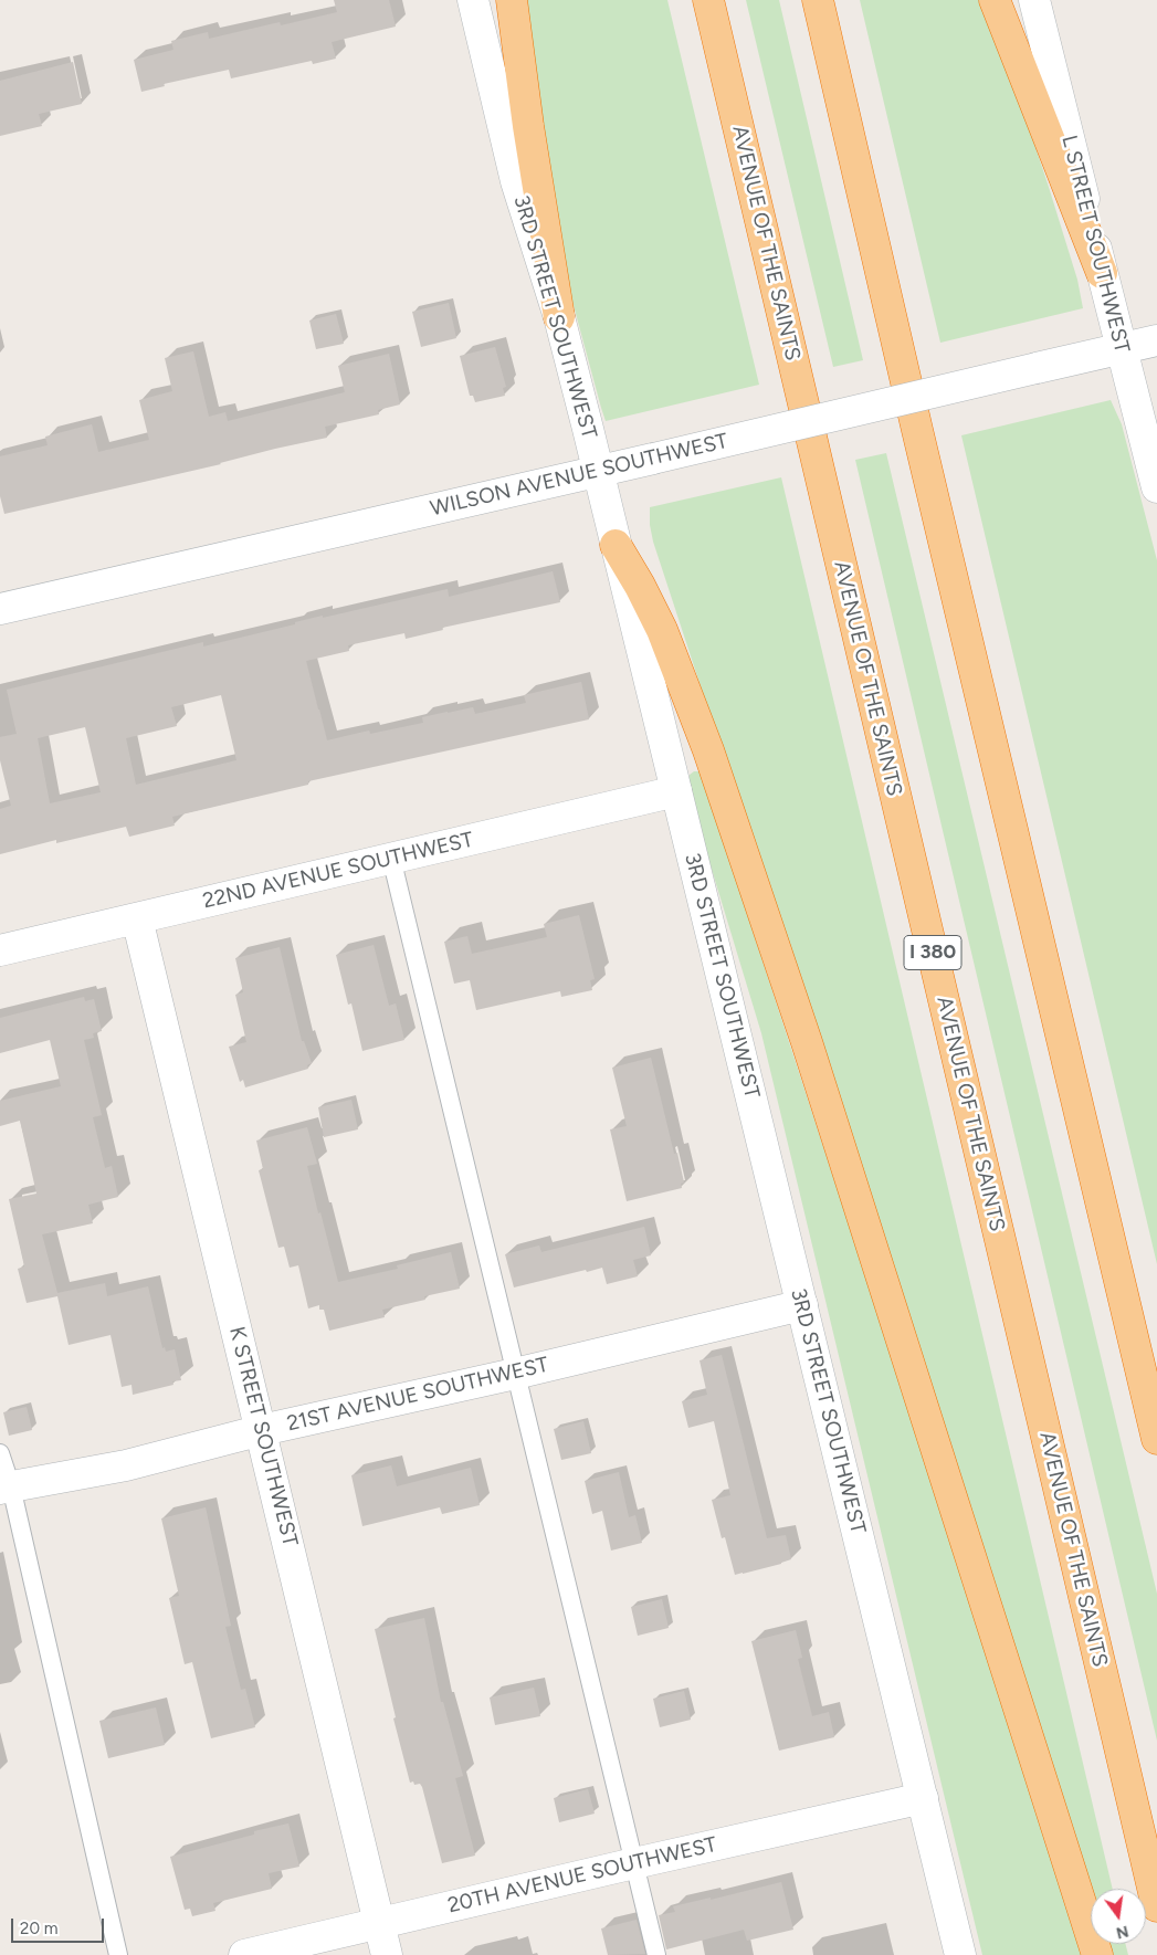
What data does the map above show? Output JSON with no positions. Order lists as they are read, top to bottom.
{
  "streets": {
    "highway": ["AVENUE OF THE SAINTS", "I 380"],
    "street": [
      "L STREET SOUTHWEST",
      "3RD STREET SOUTHWEST",
      "WILSON AVENUE SOUTHWEST",
      "22ND AVENUE SOUTHWEST",
      "21ST AVENUE SOUTHWEST",
      "K STREET SOUTHWEST",
      "20TH AVENUE SOUTHWEST"
    ]
  },
  "crossings": [
    ["L STREET SOUTHWEST", "WILSON AVENUE SOUTHWEST"],
    ["3RD STREET SOUTHWEST", "WILSON AVENUE SOUTHWEST"],
    ["3RD STREET SOUTHWEST", "22ND AVENUE SOUTHWEST"],
    ["3RD STREET SOUTHWEST", "21ST AVENUE SOUTHWEST"],
    ["3RD STREET SOUTHWEST", "20TH AVENUE SOUTHWEST"],
    ["22ND AVENUE SOUTHWEST", "K STREET SOUTHWEST"],
    ["21ST AVENUE SOUTHWEST", "K STREET SOUTHWEST"],
    ["K STREET SOUTHWEST", "20TH AVENUE SOUTHWEST"]
  ],
  "scale_bar": "20 m",
  "north": "bottom"
}
